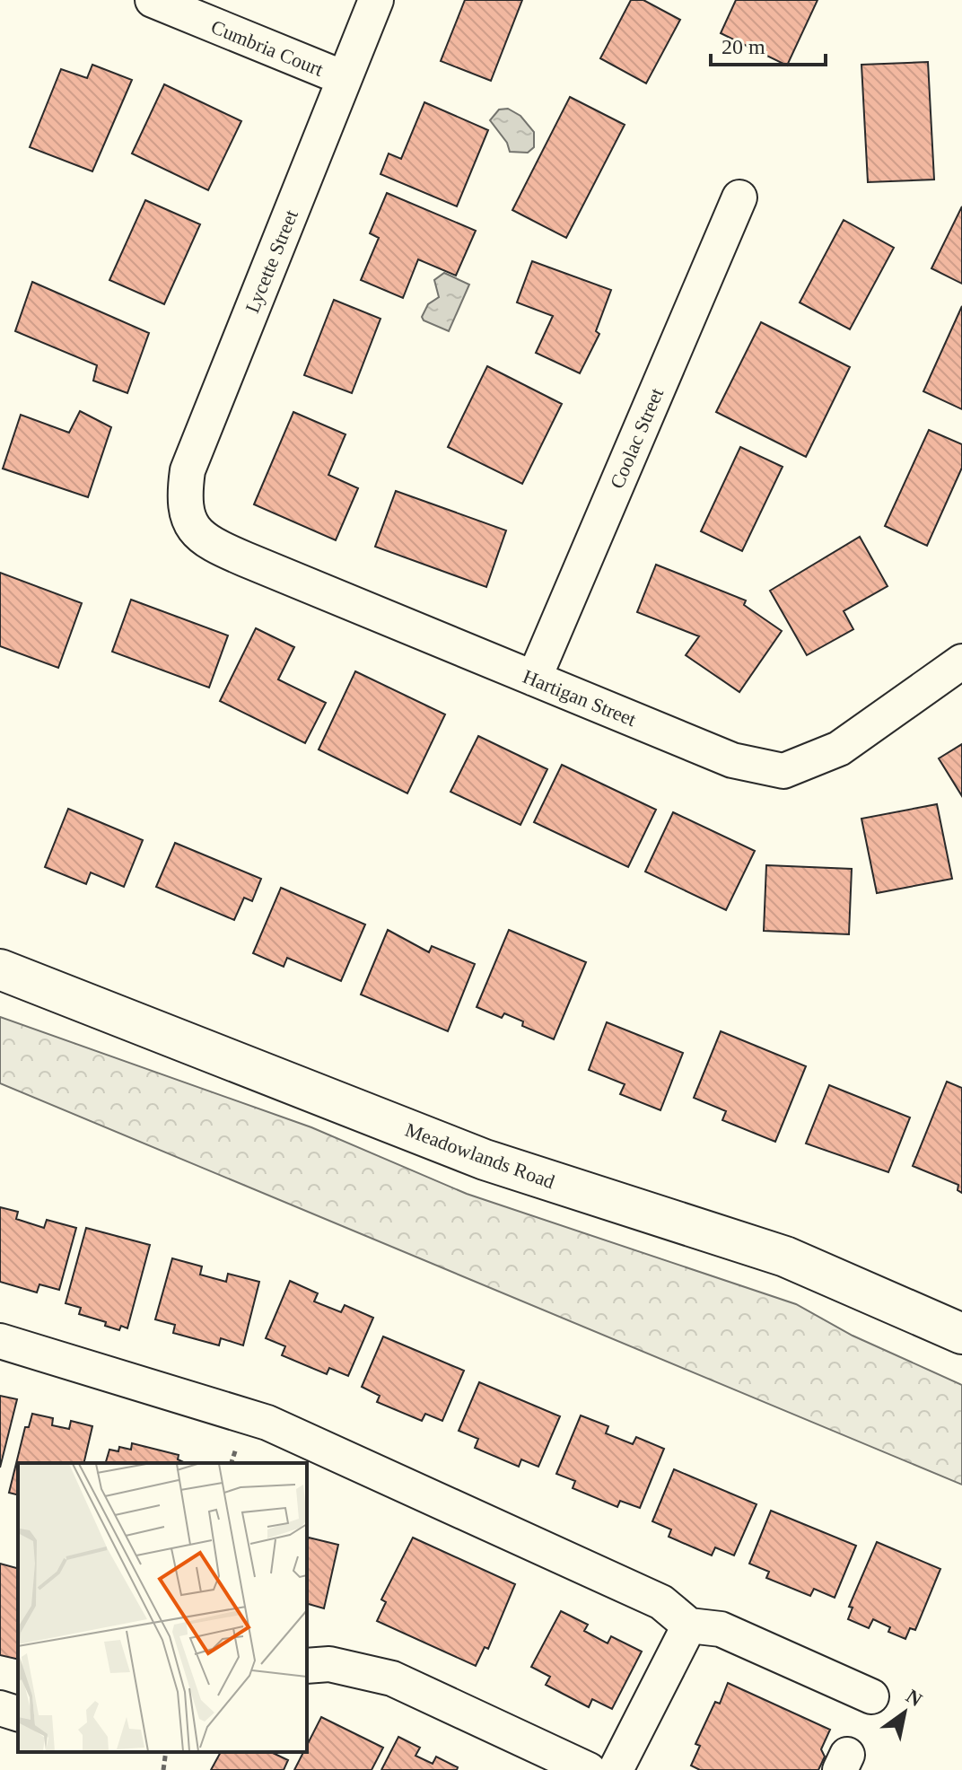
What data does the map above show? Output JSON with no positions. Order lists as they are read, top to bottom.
{
  "streets": {
    "main road": ["Meadowlands Road"],
    "street": [
      "Cumbria Court",
      "Lycette Street",
      "Coolac Street",
      "Hartigan Street"
    ]
  },
  "crossings": [
    ["Cumbria Court", "Lycette Street"],
    ["Lycette Street", "Hartigan Street"],
    ["Coolac Street", "Hartigan Street"]
  ],
  "scale_bar": "20 m",
  "north": "top right"
}
